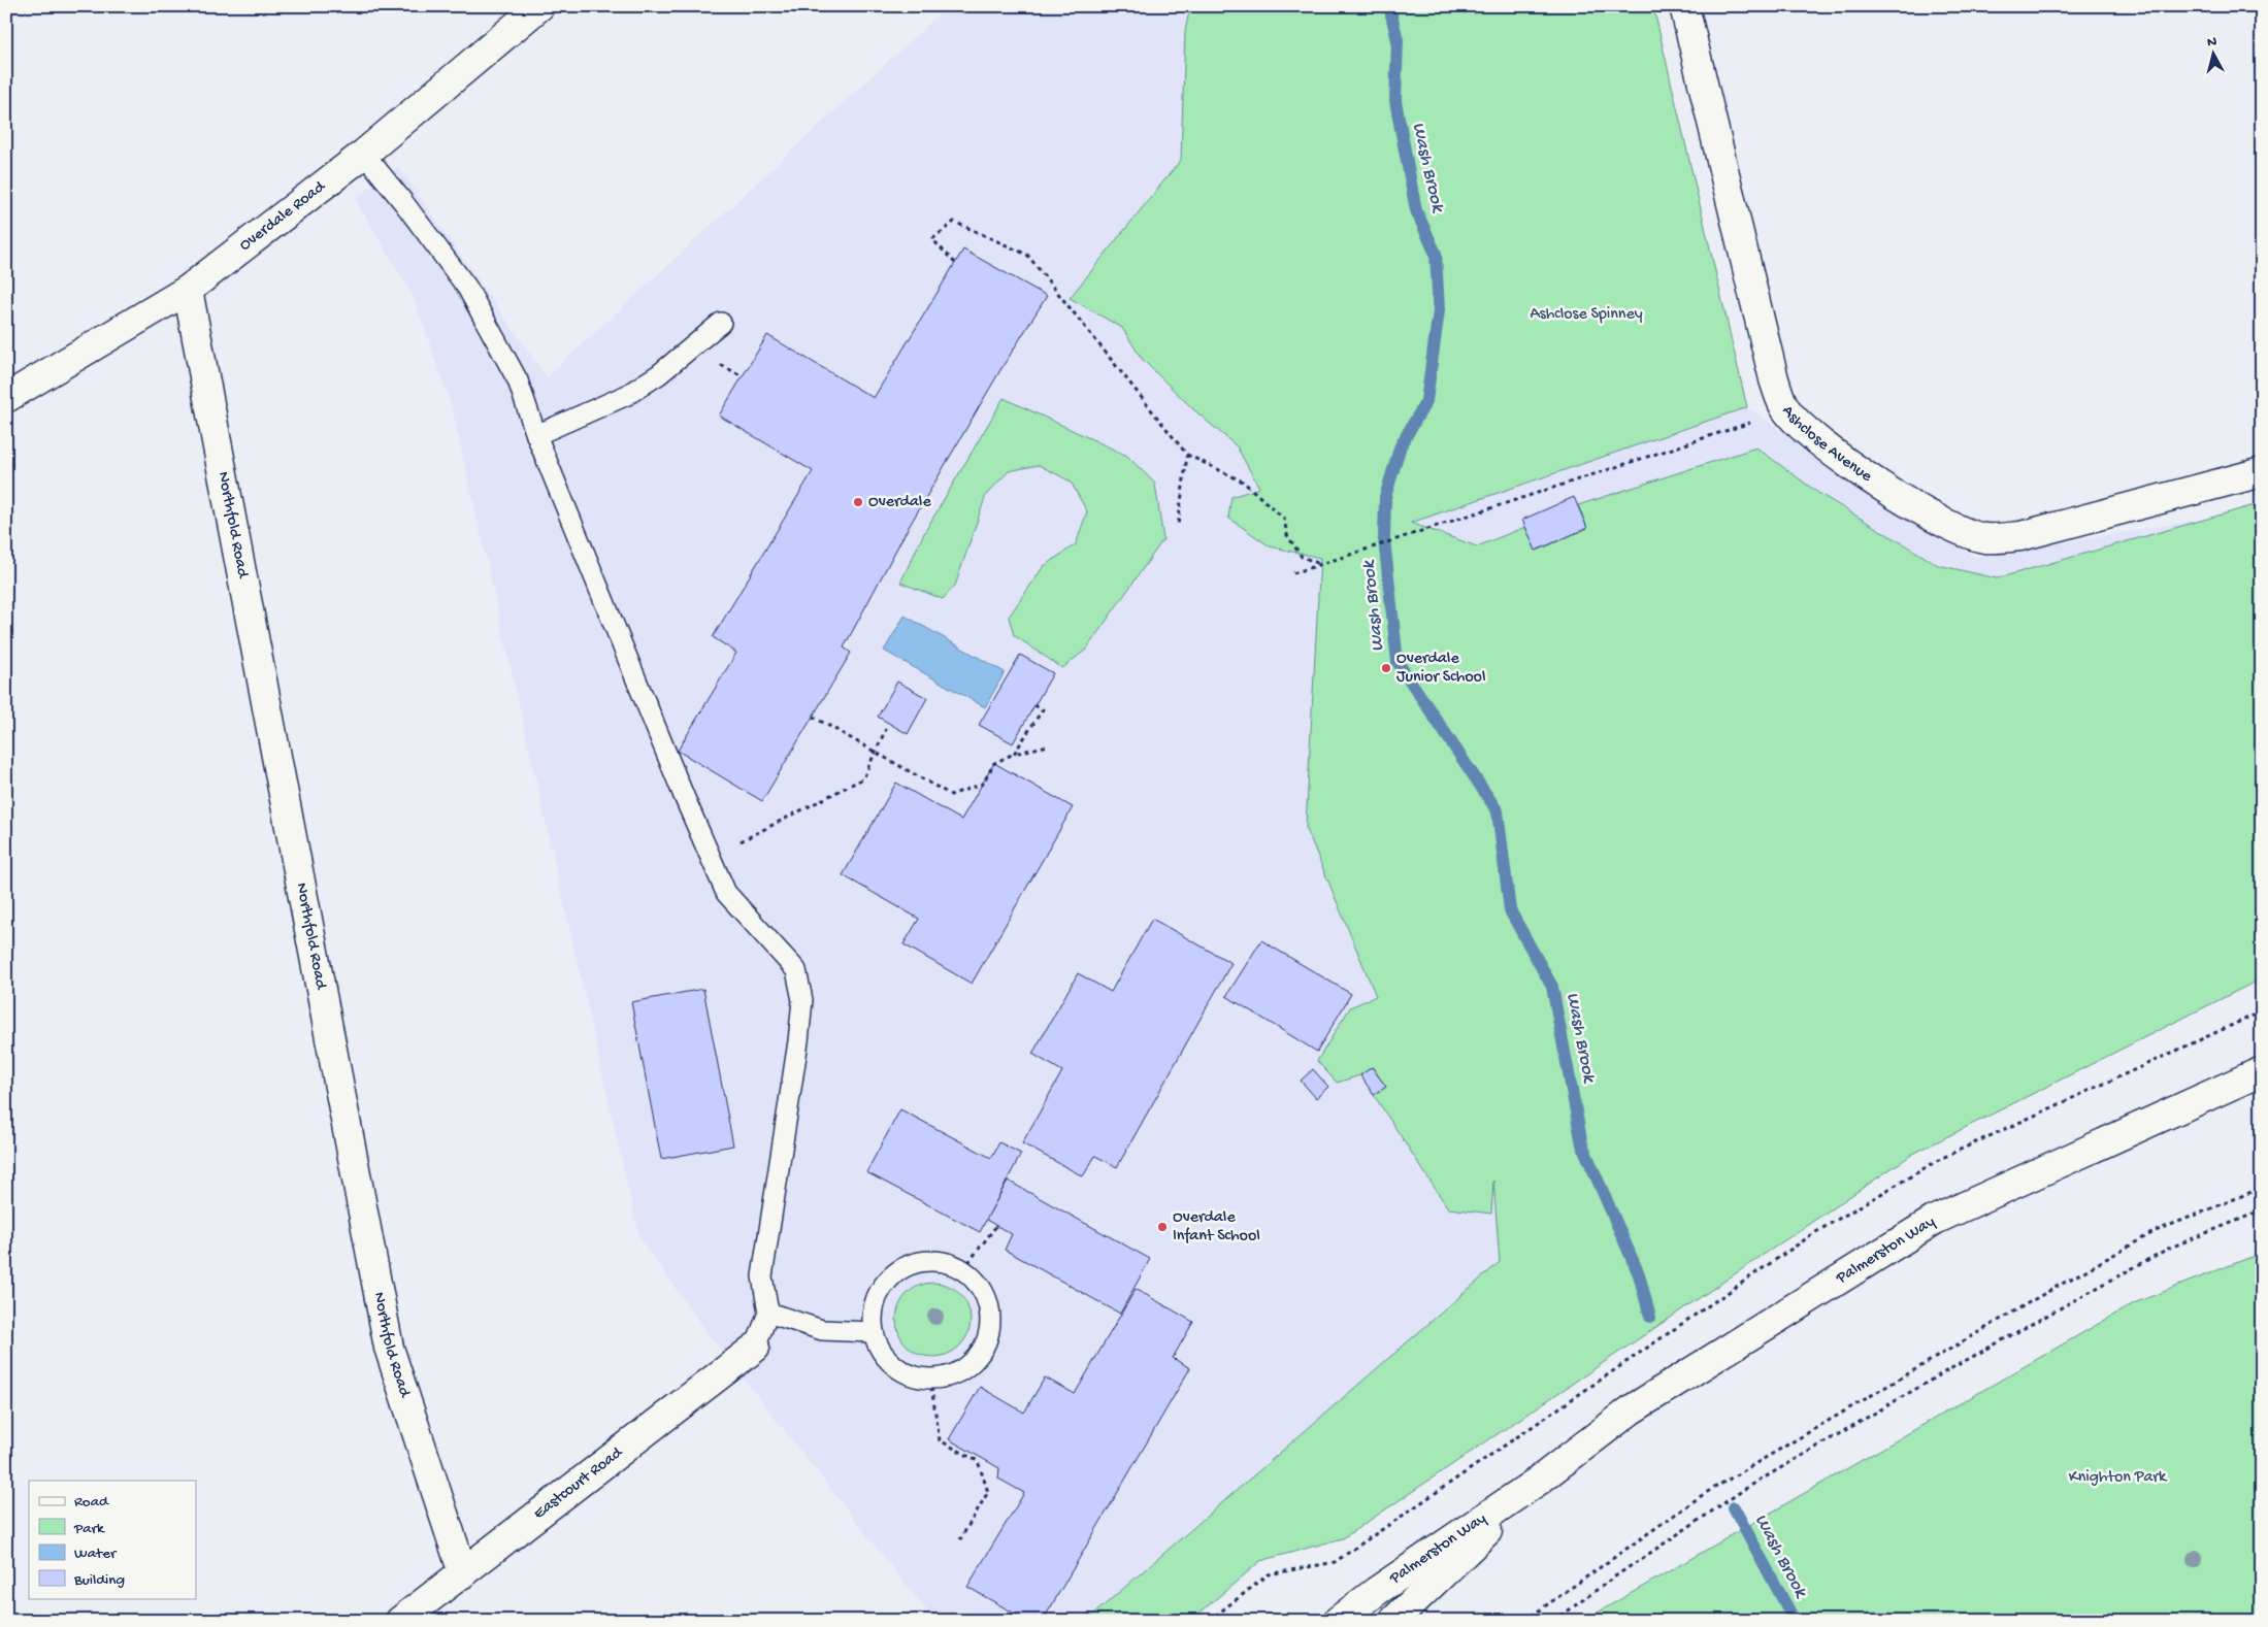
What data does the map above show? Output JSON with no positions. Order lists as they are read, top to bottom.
{
  "streets": {
    "main road": [
      "Overdale Road",
      "Ashclose Avenue",
      "Northfold Road",
      "Palmerston Way",
      "Eastcourt Road"
    ]
  },
  "crossings": [
    ["Overdale Road", "Northfold Road"],
    ["Northfold Road", "Eastcourt Road"]
  ],
  "water": ["Wash Brook"],
  "parks": ["Ashclose Spinney", "Knighton Park"],
  "places": ["Overdale", "Overdale Junior School", "Overdale Infant School"],
  "legend": [
    "Road",
    "Park",
    "Water",
    "Building"
  ],
  "north": "top"
}
